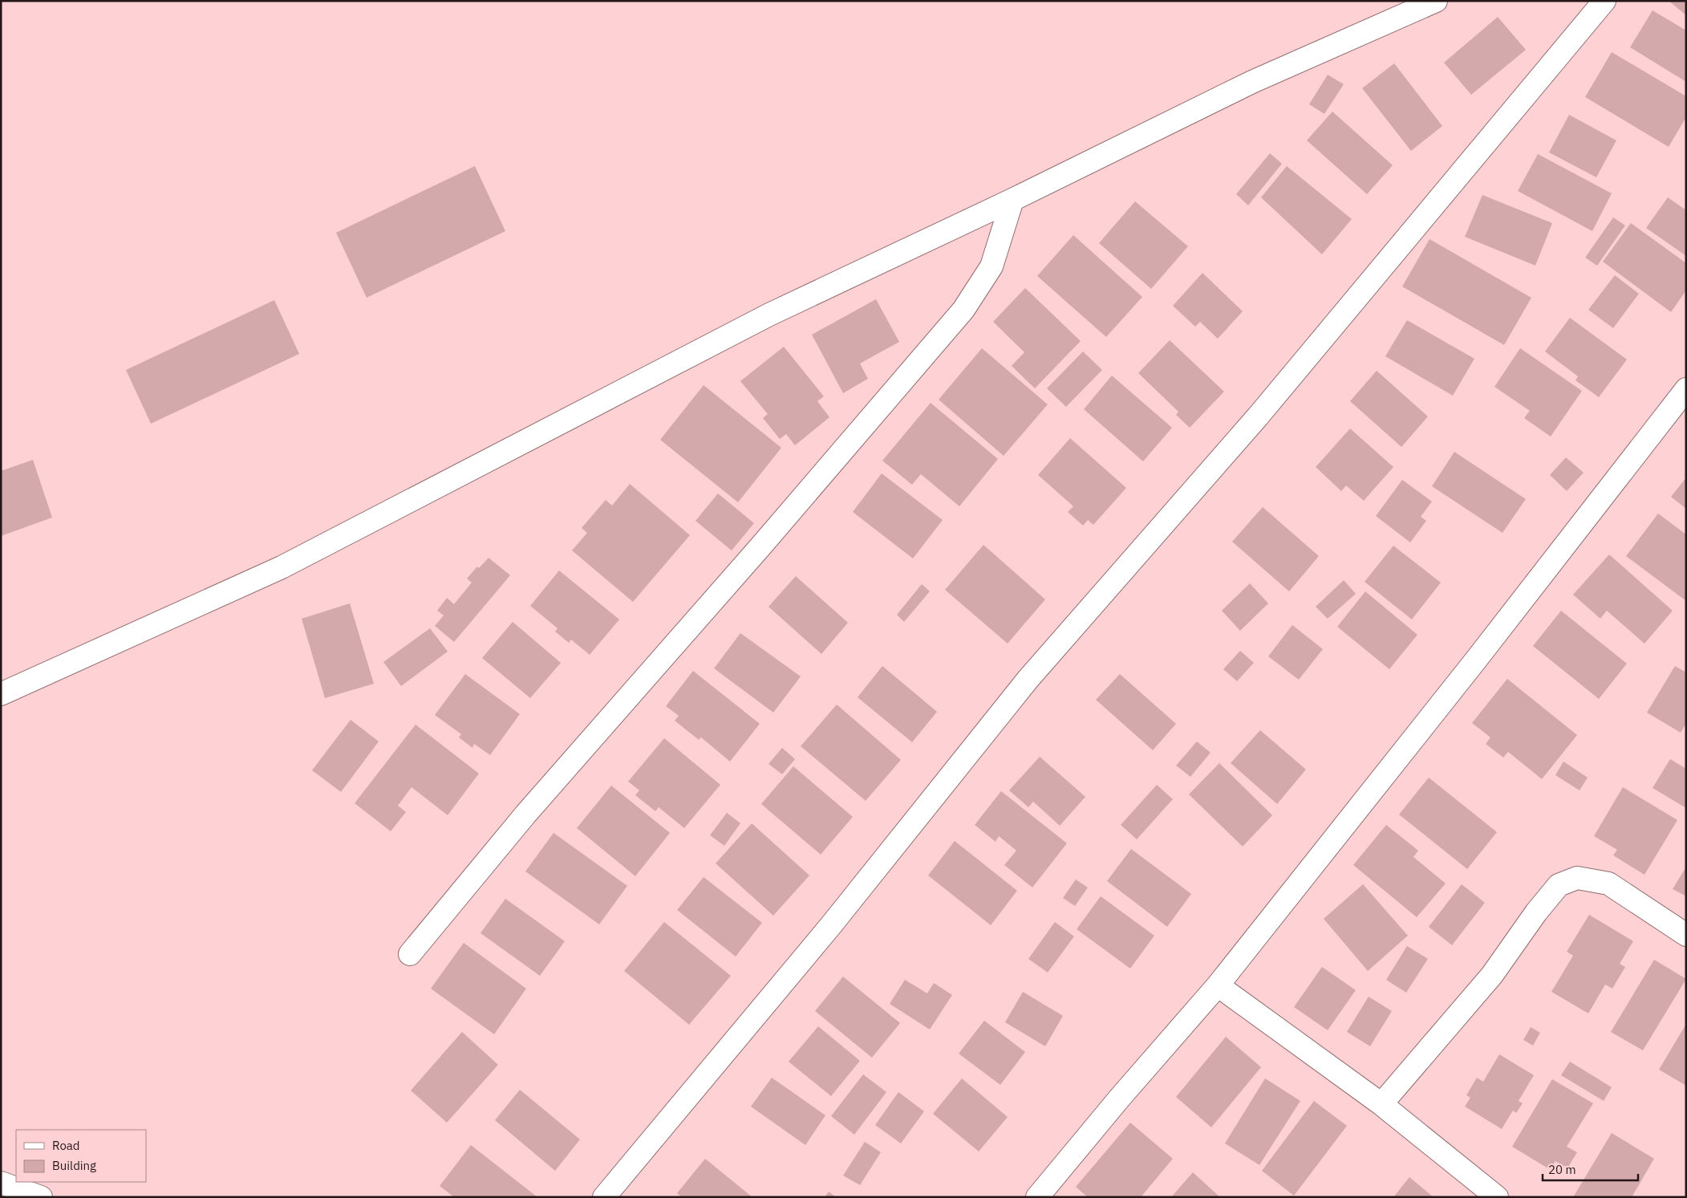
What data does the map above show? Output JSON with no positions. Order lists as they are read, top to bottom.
{
  "legend": ["Road", "Building"],
  "scale_bar": "20 m"
}
